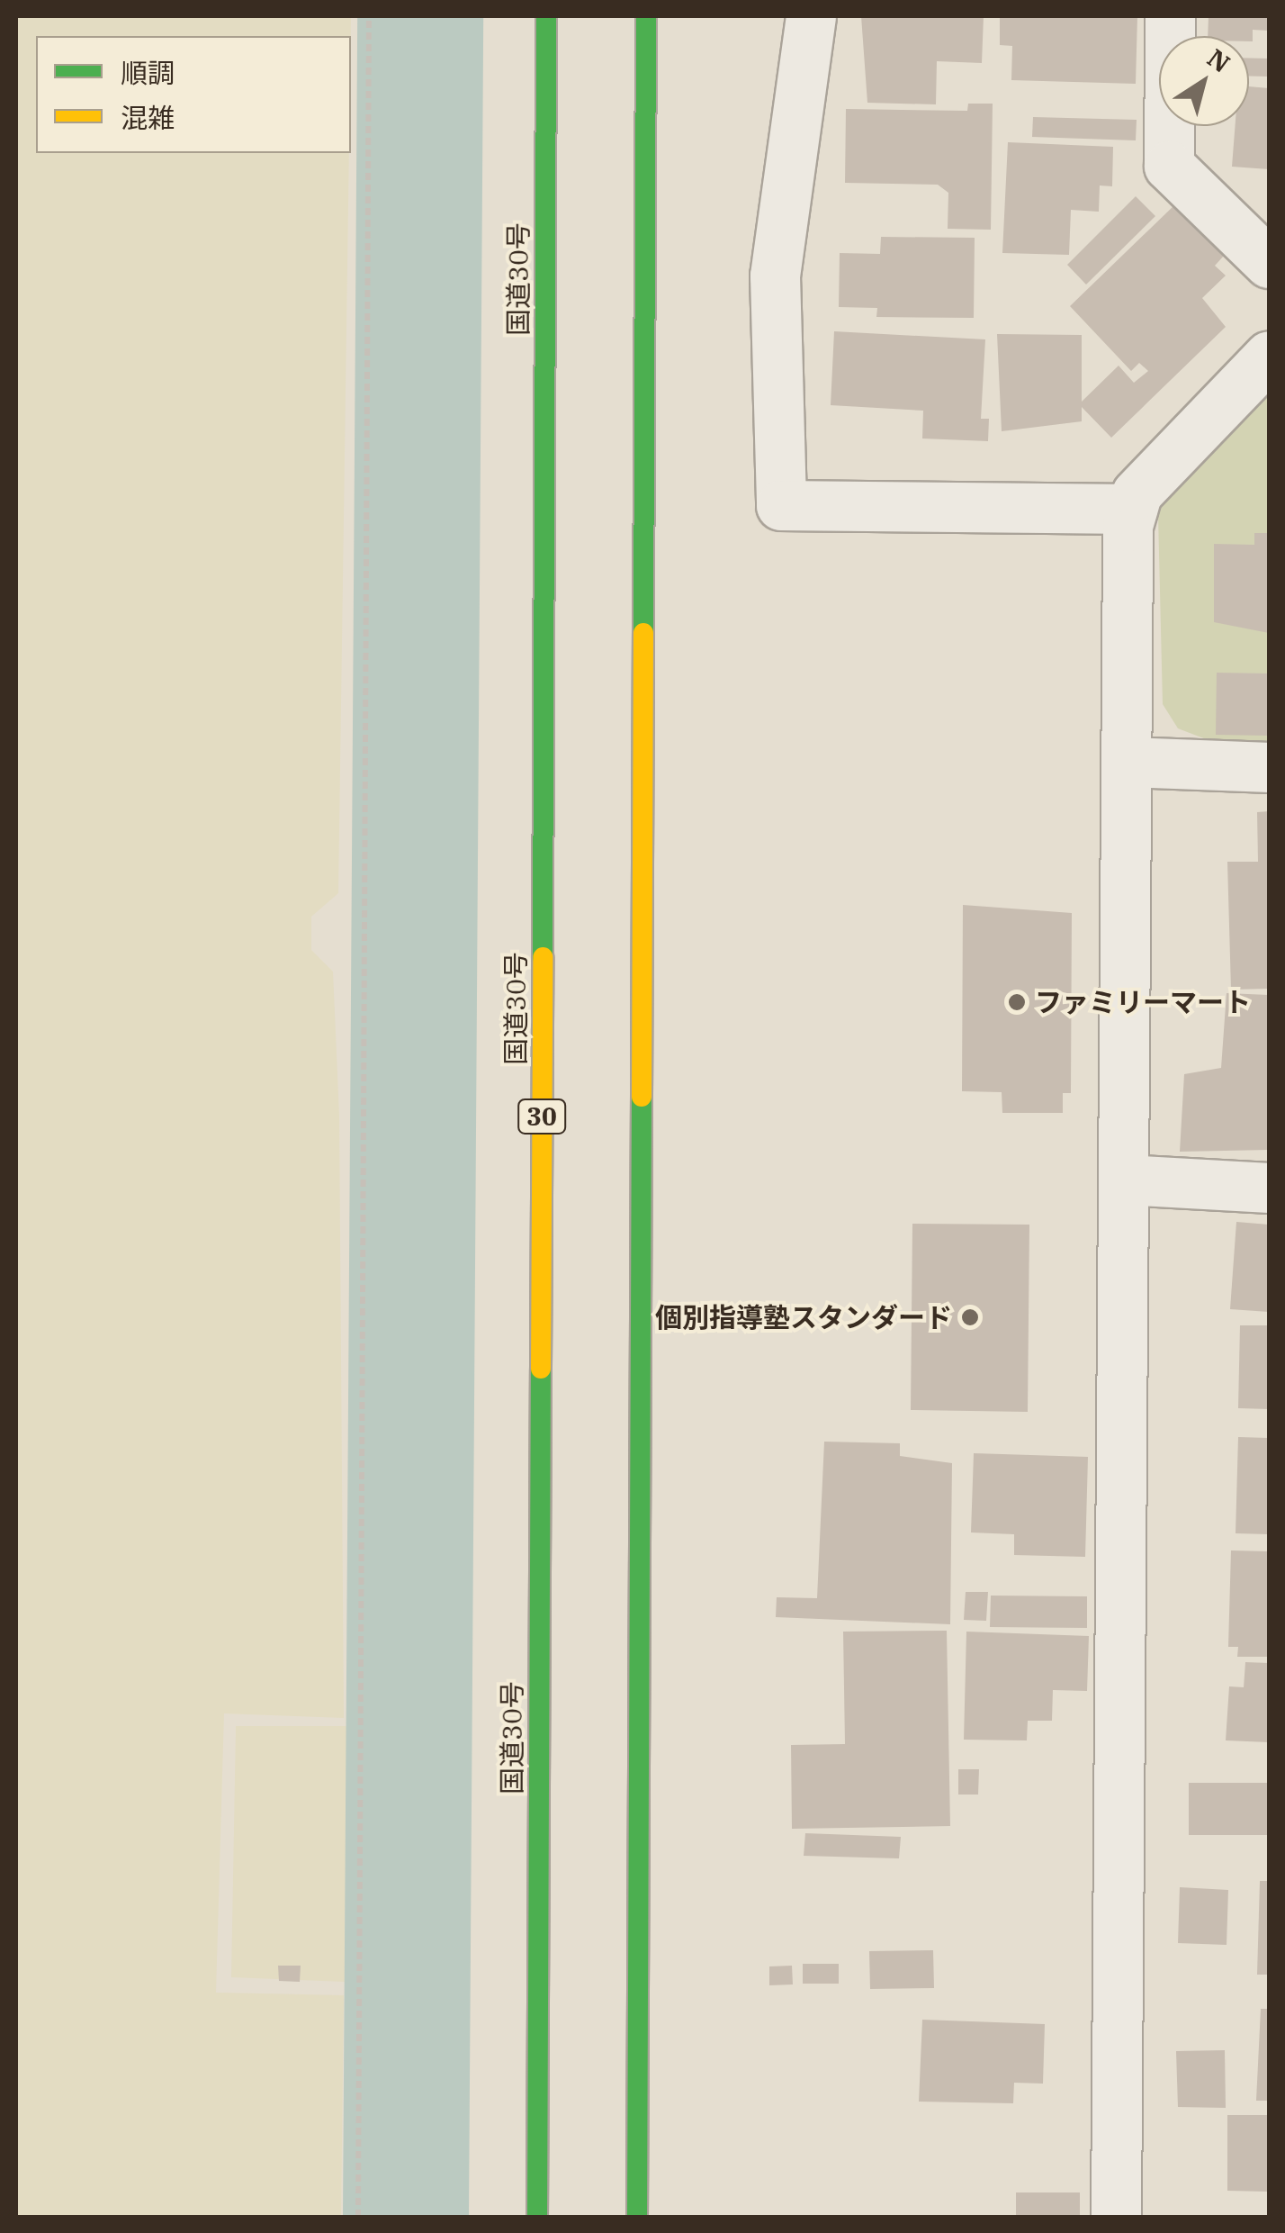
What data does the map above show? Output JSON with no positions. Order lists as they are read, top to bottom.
{
  "streets": {
    "highway": ["国道30号", "30"]
  },
  "places": ["ファミリーマート", "個別指導塾スタンダード"],
  "legend": ["順調", "混雑"],
  "north": "top right"
}
